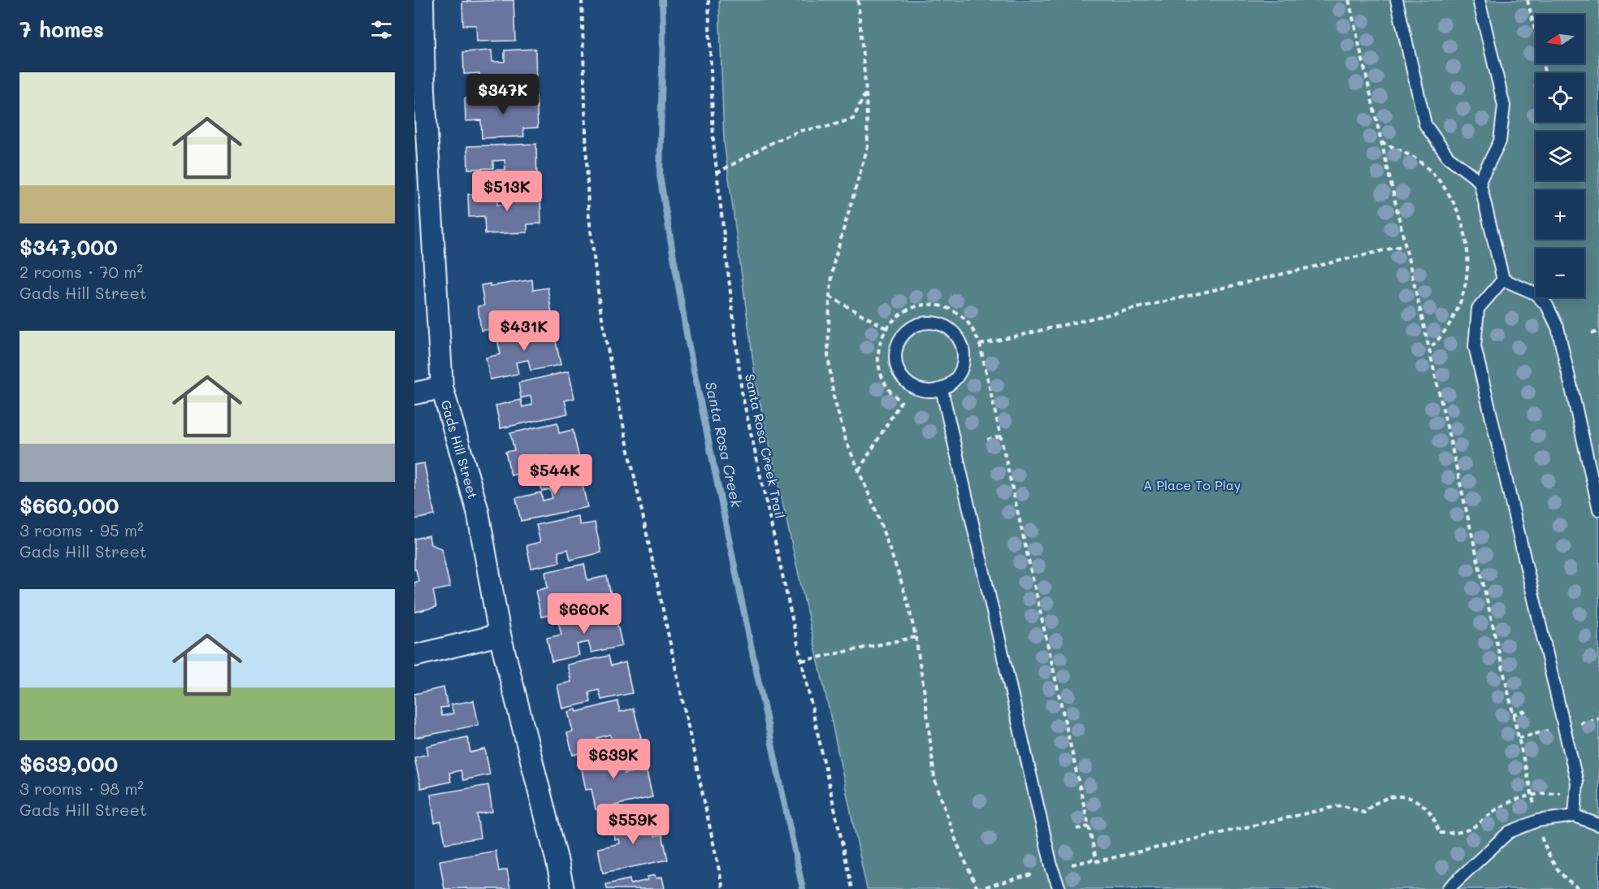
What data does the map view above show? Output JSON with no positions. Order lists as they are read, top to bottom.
{
  "streets": {
    "street": ["Gads Hill Street"],
    "path": ["Santa Rosa Creek Trail"]
  },
  "water": ["Santa Rosa Creek"],
  "parks": ["A Place To Play"],
  "north": "left",
  "page": {
    "heading": "7 homes",
    "map_buttons": ["+", "−"],
    "list": [
      {
        "name": "$347,000",
        "note": "2 rooms · 70 m² · Gads Hill Street"
      },
      {
        "name": "$660,000",
        "note": "3 rooms · 95 m² · Gads Hill Street"
      },
      {
        "name": "$639,000",
        "note": "3 rooms · 98 m² · Gads Hill Street"
      }
    ],
    "price": [
      "$347K",
      "$513K",
      "$431K",
      "$544K",
      "$660K",
      "$639K",
      "$559K"
    ]
  }
}
